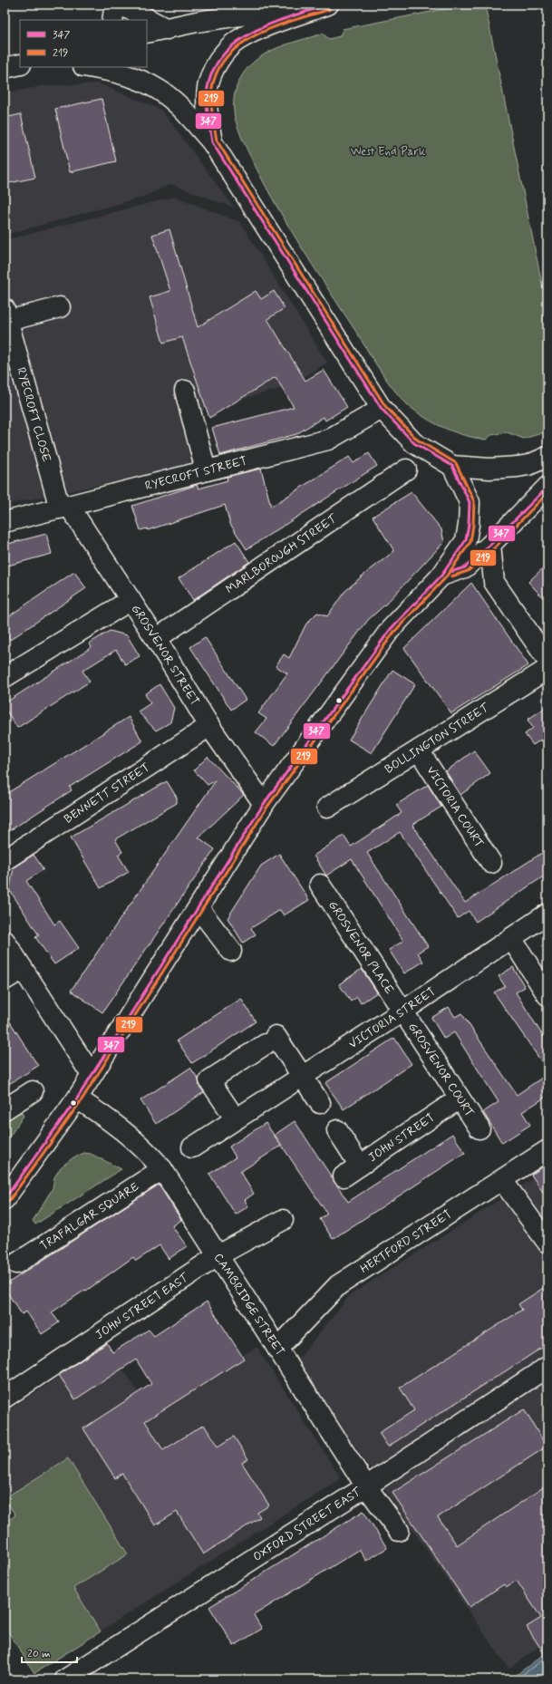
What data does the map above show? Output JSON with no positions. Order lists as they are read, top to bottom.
{
  "streets": {
    "main road": [
      "RYECROFT CLOSE",
      "RYECROFT STREET",
      "MARLBOROUGH STREET",
      "GROSVENOR STREET",
      "BOLLINGTON STREET",
      "BENNETT STREET",
      "VICTORIA COURT",
      "GROSVENOR PLACE",
      "VICTORIA STREET",
      "GROSVENOR COURT",
      "JOHN STREET",
      "TRAFALGAR SQUARE",
      "HERTFORD STREET",
      "CAMBRIDGE STREET",
      "JOHN STREET EAST",
      "OXFORD STREET EAST"
    ]
  },
  "crossings": [
    ["RYECROFT CLOSE", "RYECROFT STREET"],
    ["RYECROFT CLOSE", "GROSVENOR STREET"],
    ["RYECROFT STREET", "GROSVENOR STREET"],
    ["MARLBOROUGH STREET", "GROSVENOR STREET"],
    ["GROSVENOR STREET", "BENNETT STREET"],
    ["BOLLINGTON STREET", "VICTORIA COURT"],
    ["GROSVENOR PLACE", "VICTORIA STREET"],
    ["GROSVENOR PLACE", "GROSVENOR COURT"],
    ["VICTORIA STREET", "GROSVENOR COURT"],
    ["GROSVENOR COURT", "JOHN STREET"],
    ["TRAFALGAR SQUARE", "CAMBRIDGE STREET"],
    ["HERTFORD STREET", "CAMBRIDGE STREET"],
    ["CAMBRIDGE STREET", "JOHN STREET EAST"],
    ["CAMBRIDGE STREET", "OXFORD STREET EAST"]
  ],
  "parks": ["West End Park"],
  "lines": ["transit line 347", "transit line 219"],
  "legend": ["347", "219"],
  "scale_bar": "20 m"
}
